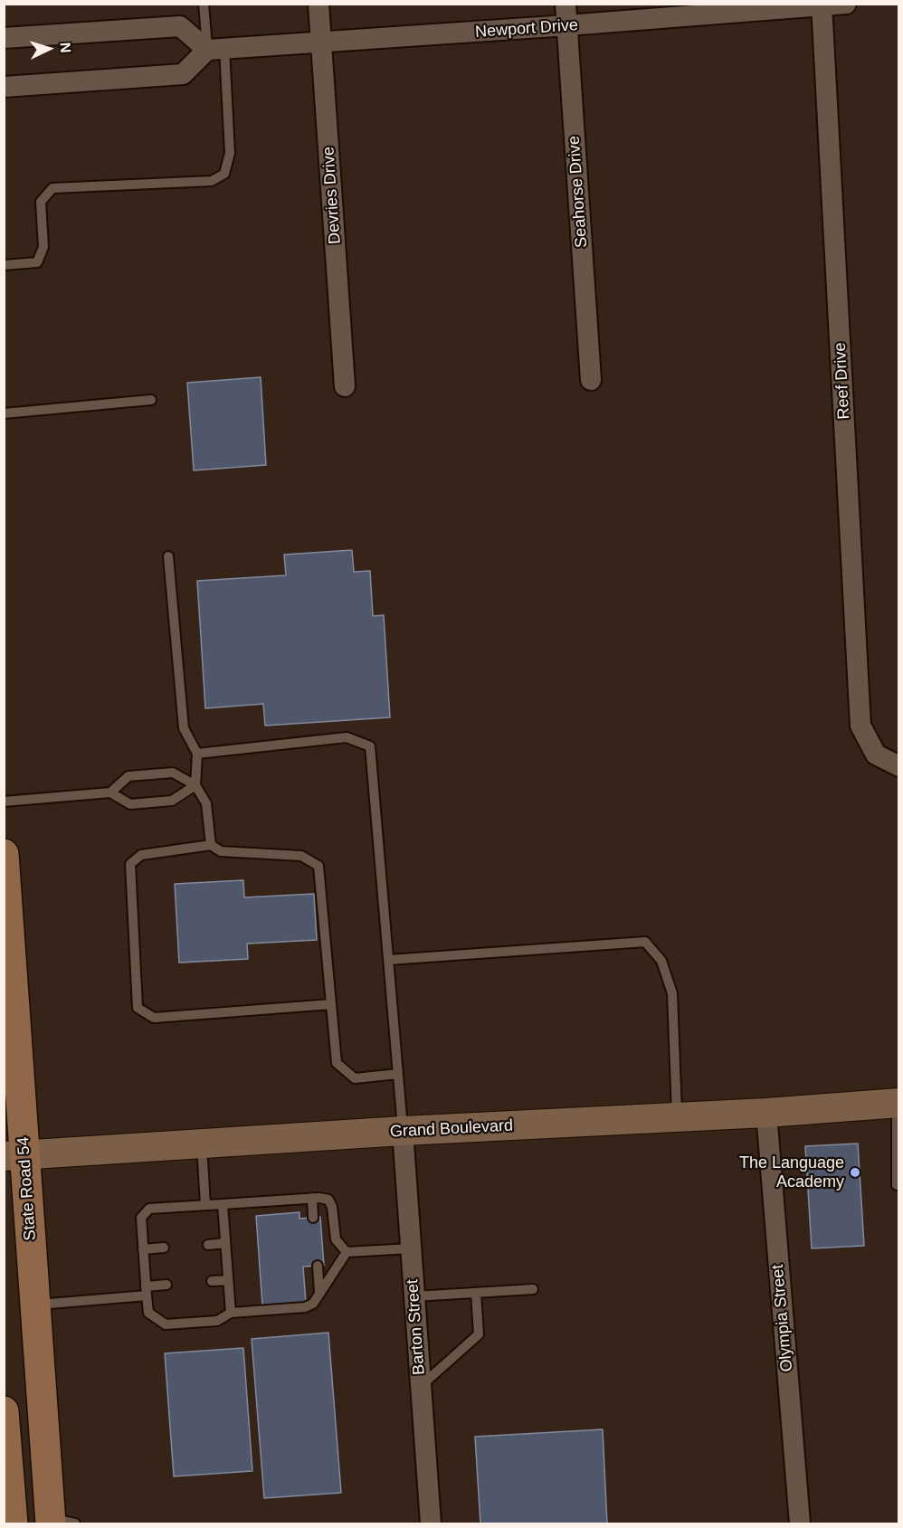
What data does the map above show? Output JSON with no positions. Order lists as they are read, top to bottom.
{
  "streets": {
    "main road": ["Grand Boulevard", "State Road 54"],
    "street": [
      "Newport Drive",
      "Seahorse Drive",
      "Devries Drive",
      "Reef Drive",
      "Olympia Street",
      "Barton Street"
    ]
  },
  "crossings": [
    ["Newport Drive", "Seahorse Drive"],
    ["Newport Drive", "Devries Drive"],
    ["Newport Drive", "Reef Drive"],
    ["Grand Boulevard", "State Road 54"],
    ["Grand Boulevard", "Olympia Street"],
    ["Grand Boulevard", "Barton Street"]
  ],
  "places": ["The Language Academy"],
  "north": "right"
}
